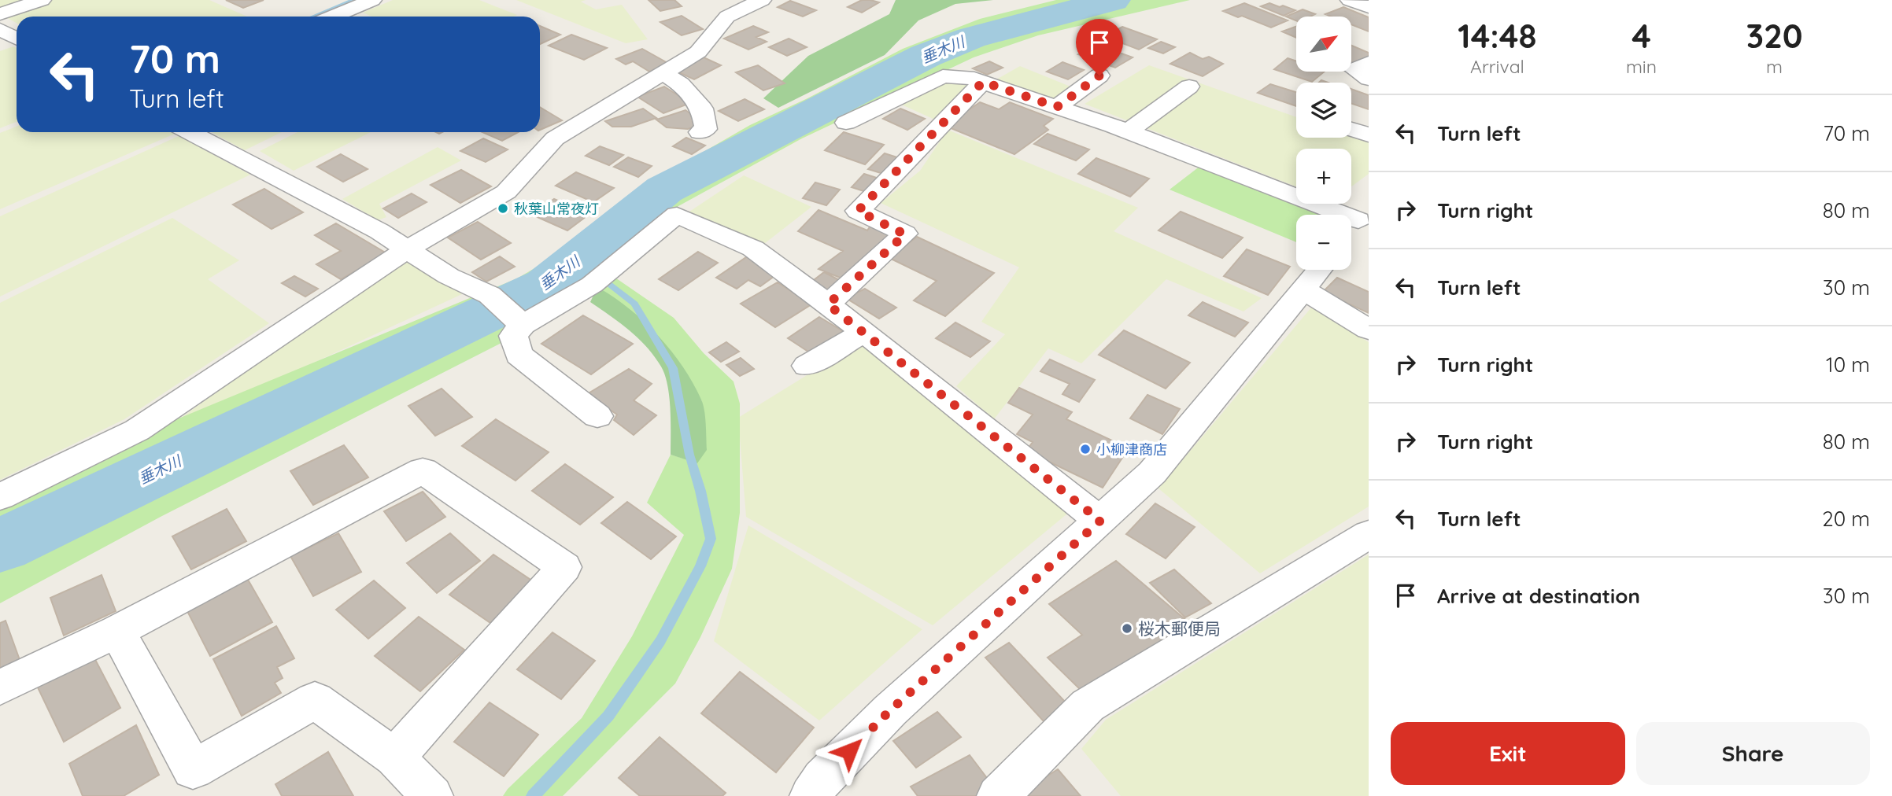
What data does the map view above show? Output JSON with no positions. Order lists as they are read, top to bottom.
{
  "water": ["垂木川"],
  "places": ["秋葉山常夜灯", "小柳津商店", "桜木郵便局"],
  "north": "top right",
  "page": {
    "eta": [
      "14:48",
      "Arrival",
      "4",
      "min",
      "320",
      "m"
    ],
    "map_buttons": ["+", "−"],
    "turn": ["70 m", "Turn left"],
    "list": [
      {
        "name": "Turn left",
        "value": "70 m"
      },
      {
        "name": "Turn right",
        "value": "80 m"
      },
      {
        "name": "Turn left",
        "value": "30 m"
      },
      {
        "name": "Turn right",
        "value": "10 m"
      },
      {
        "name": "Turn right",
        "value": "80 m"
      },
      {
        "name": "Turn left",
        "value": "20 m"
      },
      {
        "name": "Arrive at destination",
        "value": "30 m"
      }
    ],
    "buttons": ["Exit", "Share"]
  }
}
